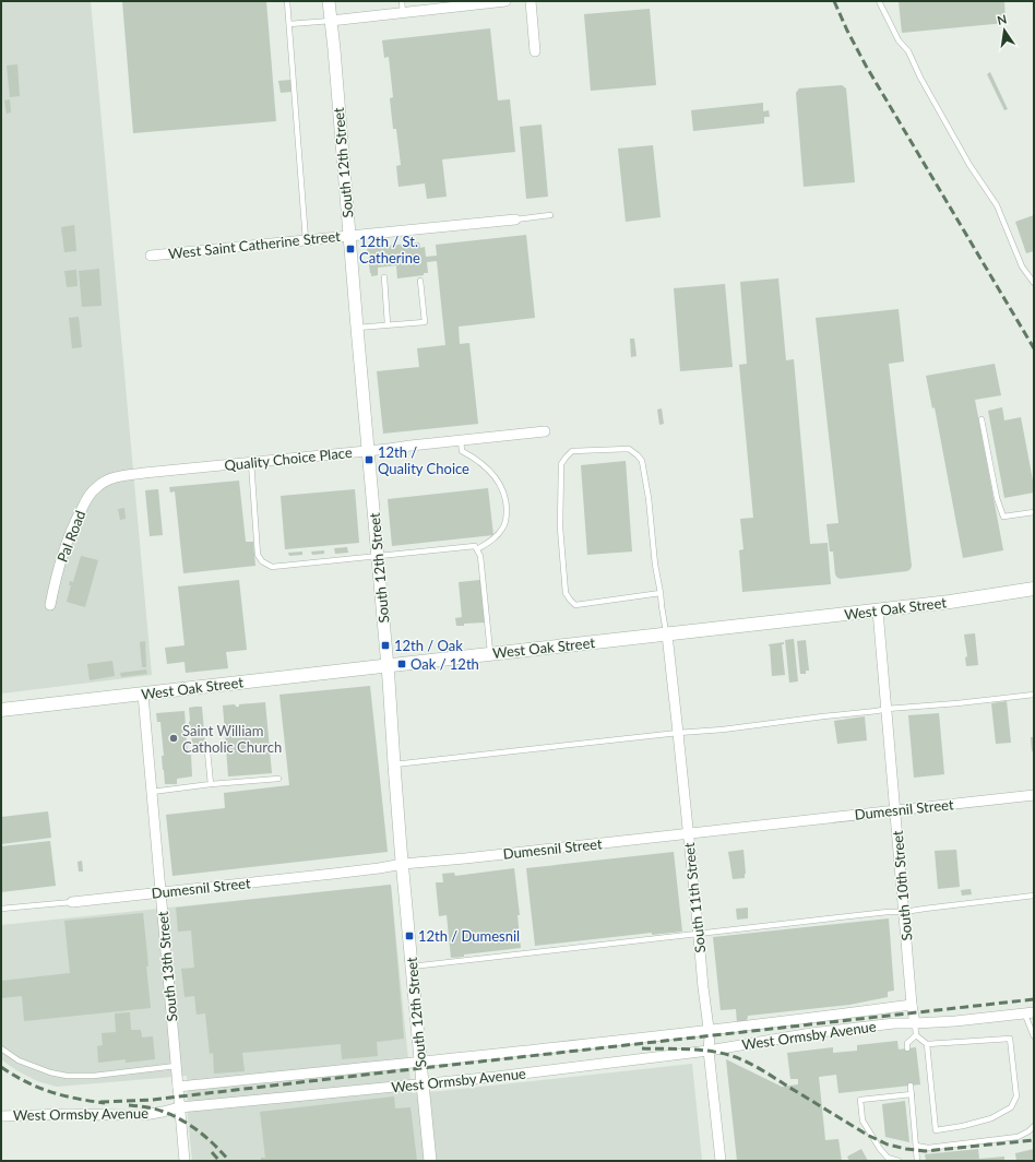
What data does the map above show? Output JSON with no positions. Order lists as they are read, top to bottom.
{
  "streets": {
    "main road": ["West Oak Street"],
    "street": [
      "South 12th Street",
      "West Saint Catherine Street",
      "Quality Choice Place",
      "Pal Road",
      "Dumesnil Street",
      "South 10th Street",
      "South 11th Street",
      "South 13th Street",
      "West Ormsby Avenue"
    ]
  },
  "crossings": [
    ["South 12th Street", "West Saint Catherine Street"],
    ["South 12th Street", "Quality Choice Place"],
    ["South 12th Street", "West Oak Street"],
    ["South 12th Street", "Dumesnil Street"],
    ["South 12th Street", "West Ormsby Avenue"],
    ["Quality Choice Place", "Pal Road"],
    ["West Oak Street", "South 10th Street"],
    ["West Oak Street", "South 11th Street"],
    ["West Oak Street", "South 13th Street"],
    ["Dumesnil Street", "South 10th Street"],
    ["Dumesnil Street", "South 11th Street"],
    ["Dumesnil Street", "South 13th Street"],
    ["South 10th Street", "West Ormsby Avenue"],
    ["South 11th Street", "West Ormsby Avenue"],
    ["South 13th Street", "West Ormsby Avenue"]
  ],
  "places": {
    "transit": [
      "12th / St. Catherine",
      "12th / Quality Choice",
      "12th / Oak",
      "Oak / 12th",
      "12th / Dumesnil"
    ],
    "other": ["Saint William Catholic Church"]
  },
  "north": "top"
}
